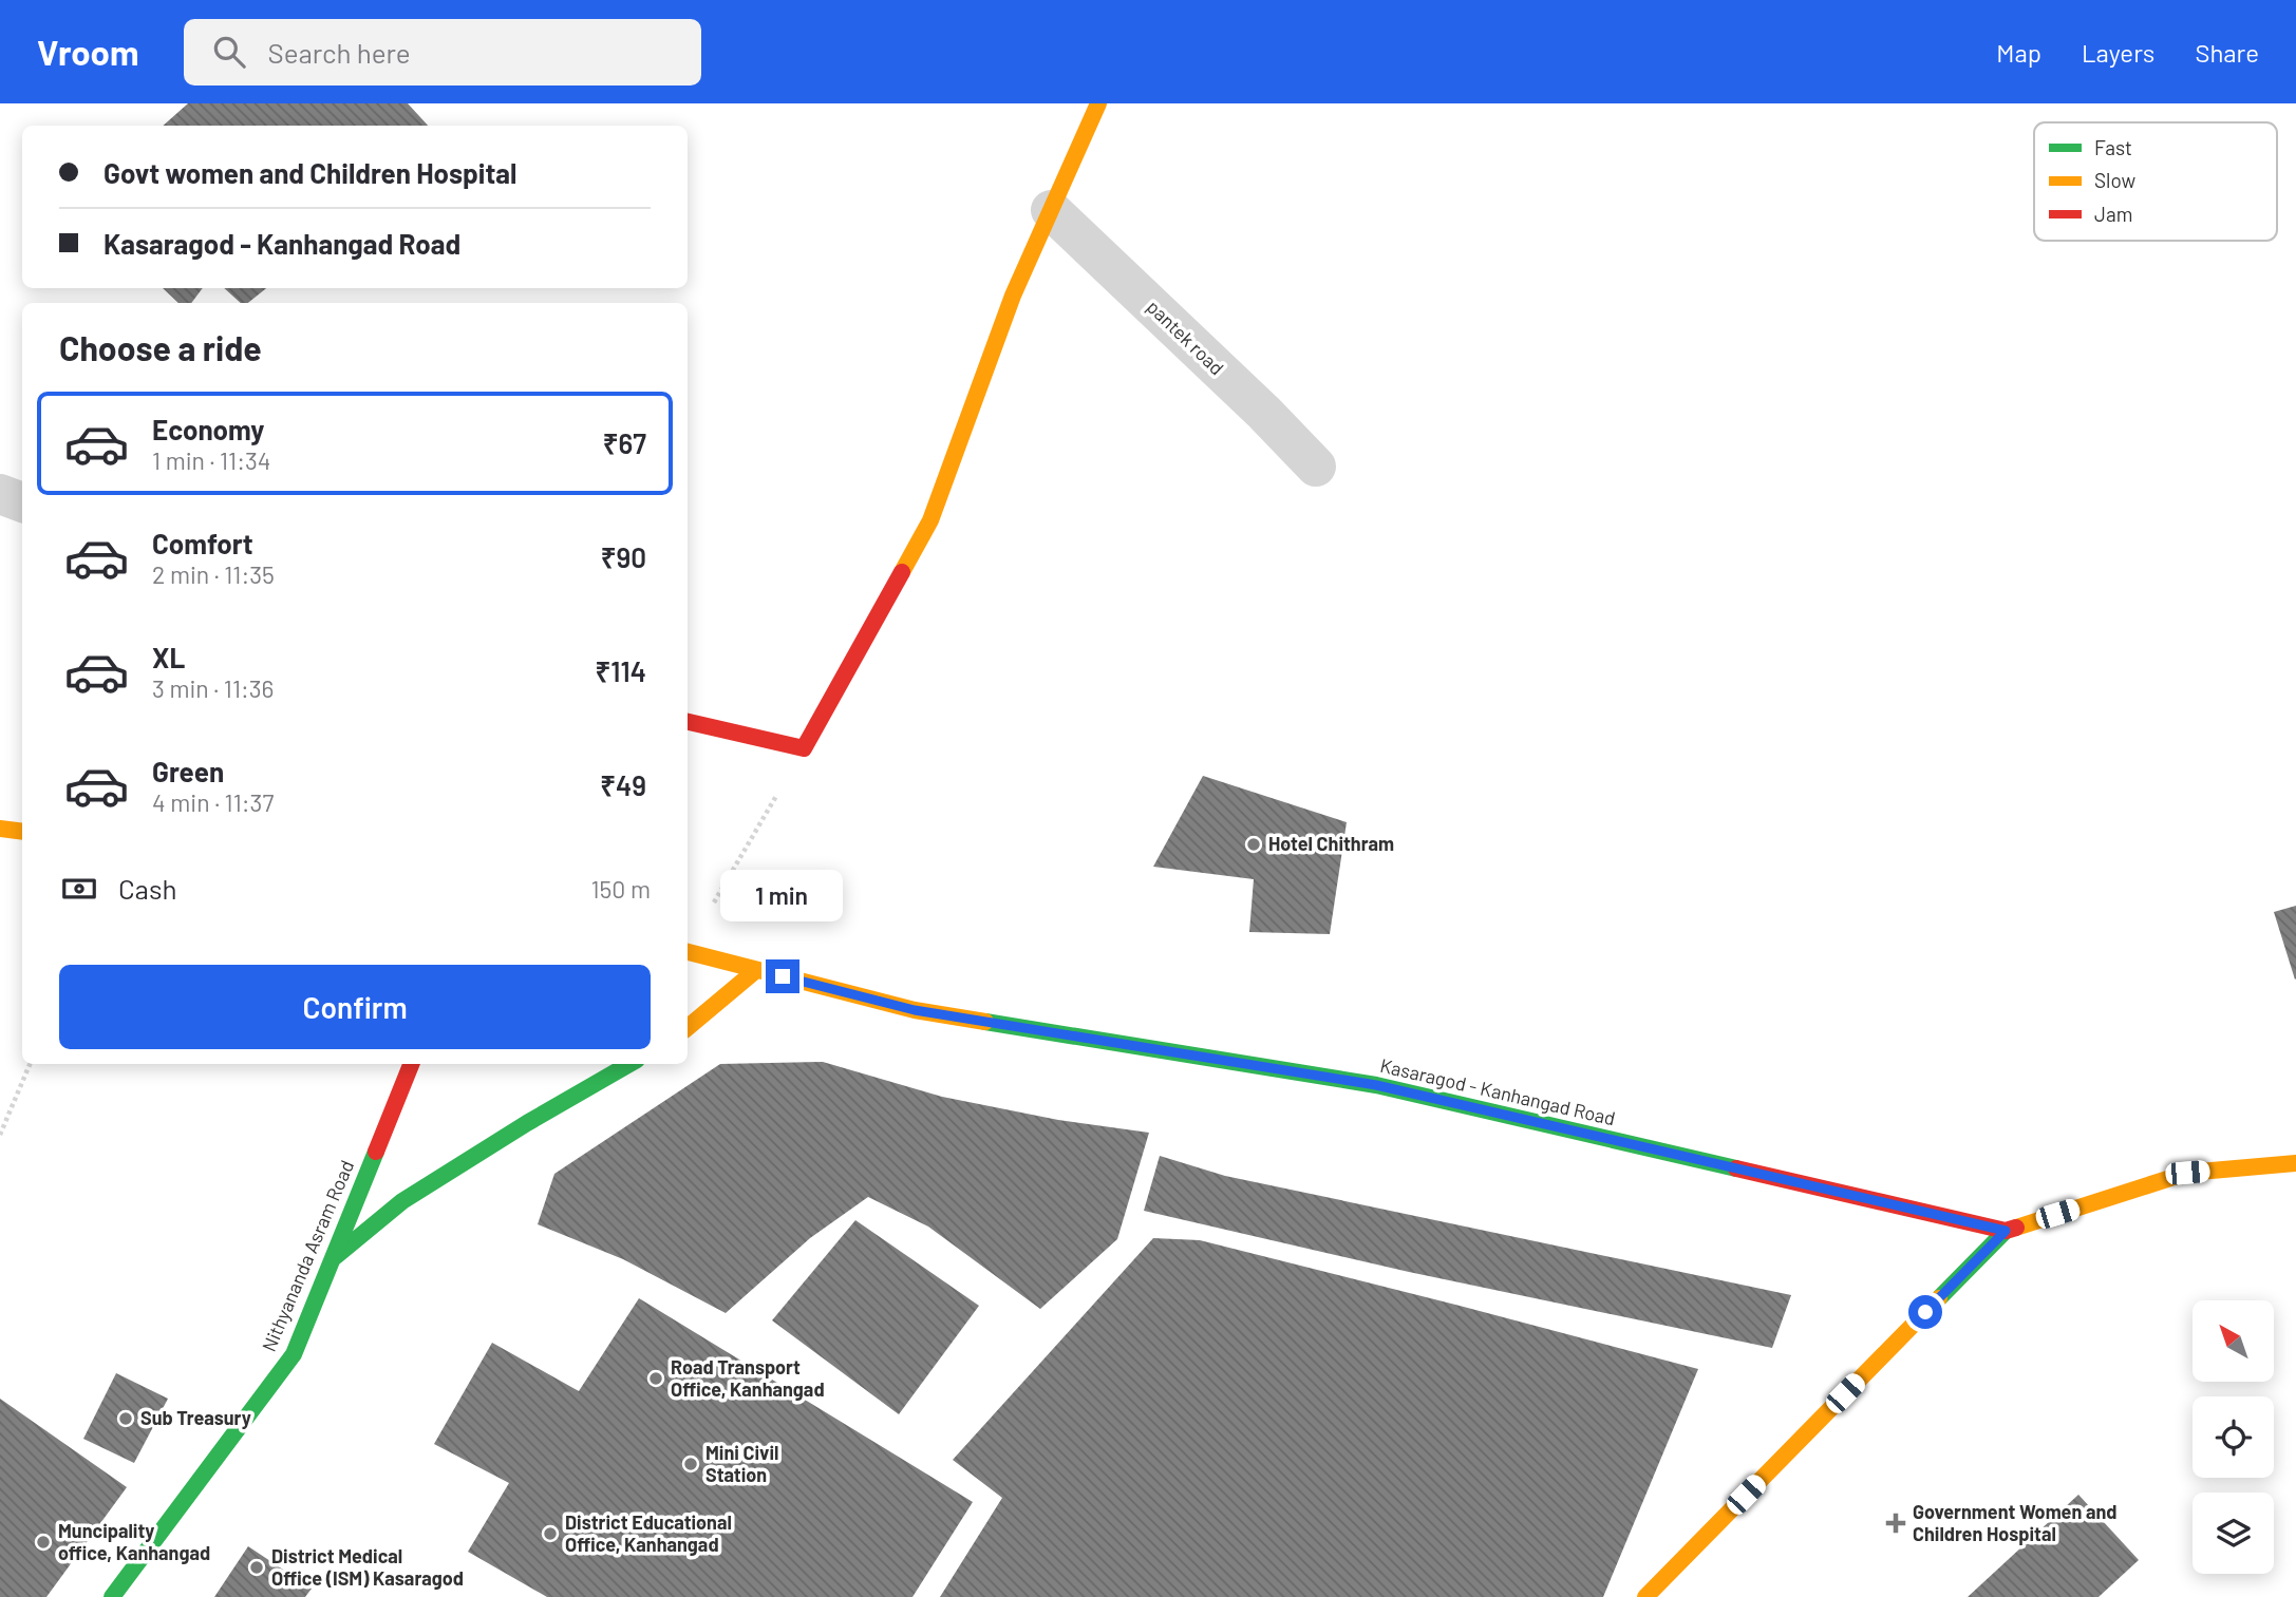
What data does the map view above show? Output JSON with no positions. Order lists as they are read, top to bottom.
{
  "streets": {
    "main road": ["Kasaragod - Kanhangad Road", "Nithyananda Asram Road"],
    "street": ["pantek road"]
  },
  "places": {
    "other": [
      "Hotel Chithram",
      "Road Transport Office, Kanhangad",
      "Sub Treasury",
      "Mini Civil Station",
      "District Educational Office, Kanhangad",
      "Muncipality office, Kanhangad",
      "District Medical Office (ISM) Kasaragod"
    ],
    "health": ["Government Women and Children Hospital"]
  },
  "legend": ["Fast", "Slow", "Jam"],
  "north": "top left",
  "page": {
    "header": "Vroom",
    "search": "Search here",
    "nav": ["Map", "Layers", "Share"],
    "banner": ["Govt women and Children Hospital", "Kasaragod - Kanhangad Road"],
    "heading": "Choose a ride",
    "list": [
      {
        "name": "Economy",
        "note": "1 min · 11:34",
        "value": "₹67"
      },
      {
        "name": "Comfort",
        "note": "2 min · 11:35",
        "value": "₹90"
      },
      {
        "name": "XL",
        "note": "3 min · 11:36",
        "value": "₹114"
      },
      {
        "name": "Green",
        "note": "4 min · 11:37",
        "value": "₹49"
      }
    ],
    "pay": ["Cash", "150 m"],
    "bubble": "1 min",
    "buttons": "Confirm"
  }
}
